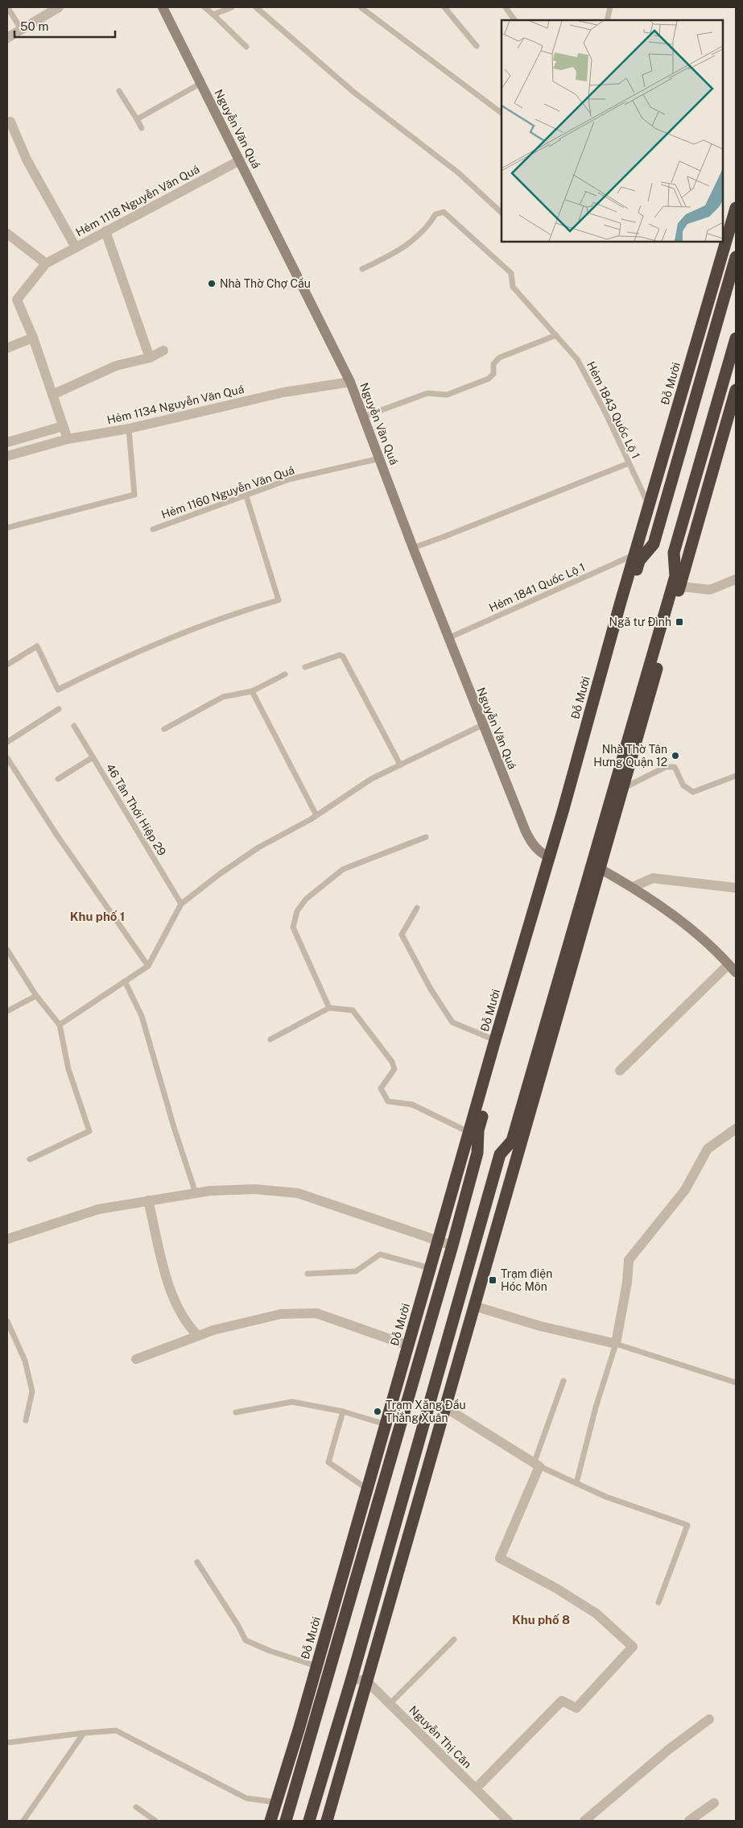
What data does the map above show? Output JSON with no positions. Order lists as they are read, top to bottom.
{
  "streets": {
    "highway": ["Đỗ Mười"],
    "main road": ["Nguyễn Văn Quá"],
    "street": ["Hẻm 1118 Nguyễn Văn Quá", "Hẻm 1134 Nguyễn Văn Quá", "Nguyễn Thị Căn"],
    "lane": [
      "Hẻm 1843 Quốc Lộ 1",
      "Hẻm 1160 Nguyễn Văn Quá",
      "Hẻm 1841 Quốc Lộ 1",
      "46 Tân Thới Hiệp 29"
    ]
  },
  "crossings": [
    ["Nguyễn Văn Quá", "Hẻm 1118 Nguyễn Văn Quá"],
    ["Nguyễn Văn Quá", "Đỗ Mười"],
    ["Nguyễn Văn Quá", "Hẻm 1134 Nguyễn Văn Quá"],
    ["Nguyễn Văn Quá", "Hẻm 1160 Nguyễn Văn Quá"],
    ["Nguyễn Văn Quá", "Hẻm 1841 Quốc Lộ 1"],
    ["Đỗ Mười", "Hẻm 1843 Quốc Lộ 1"],
    ["Đỗ Mười", "Hẻm 1841 Quốc Lộ 1"]
  ],
  "districts": ["Khu phố 1", "Khu phố 8"],
  "places": {
    "other": ["Nhà Thờ Chợ Cầu", "Nhà Thờ Tân Hưng Quận 12", "Trạm Xăng Đầu Thắng Xuân"],
    "transit": ["Ngã tư Đình", "Trạm điện Hóc Môn"]
  },
  "scale_bar": "50 m"
}
